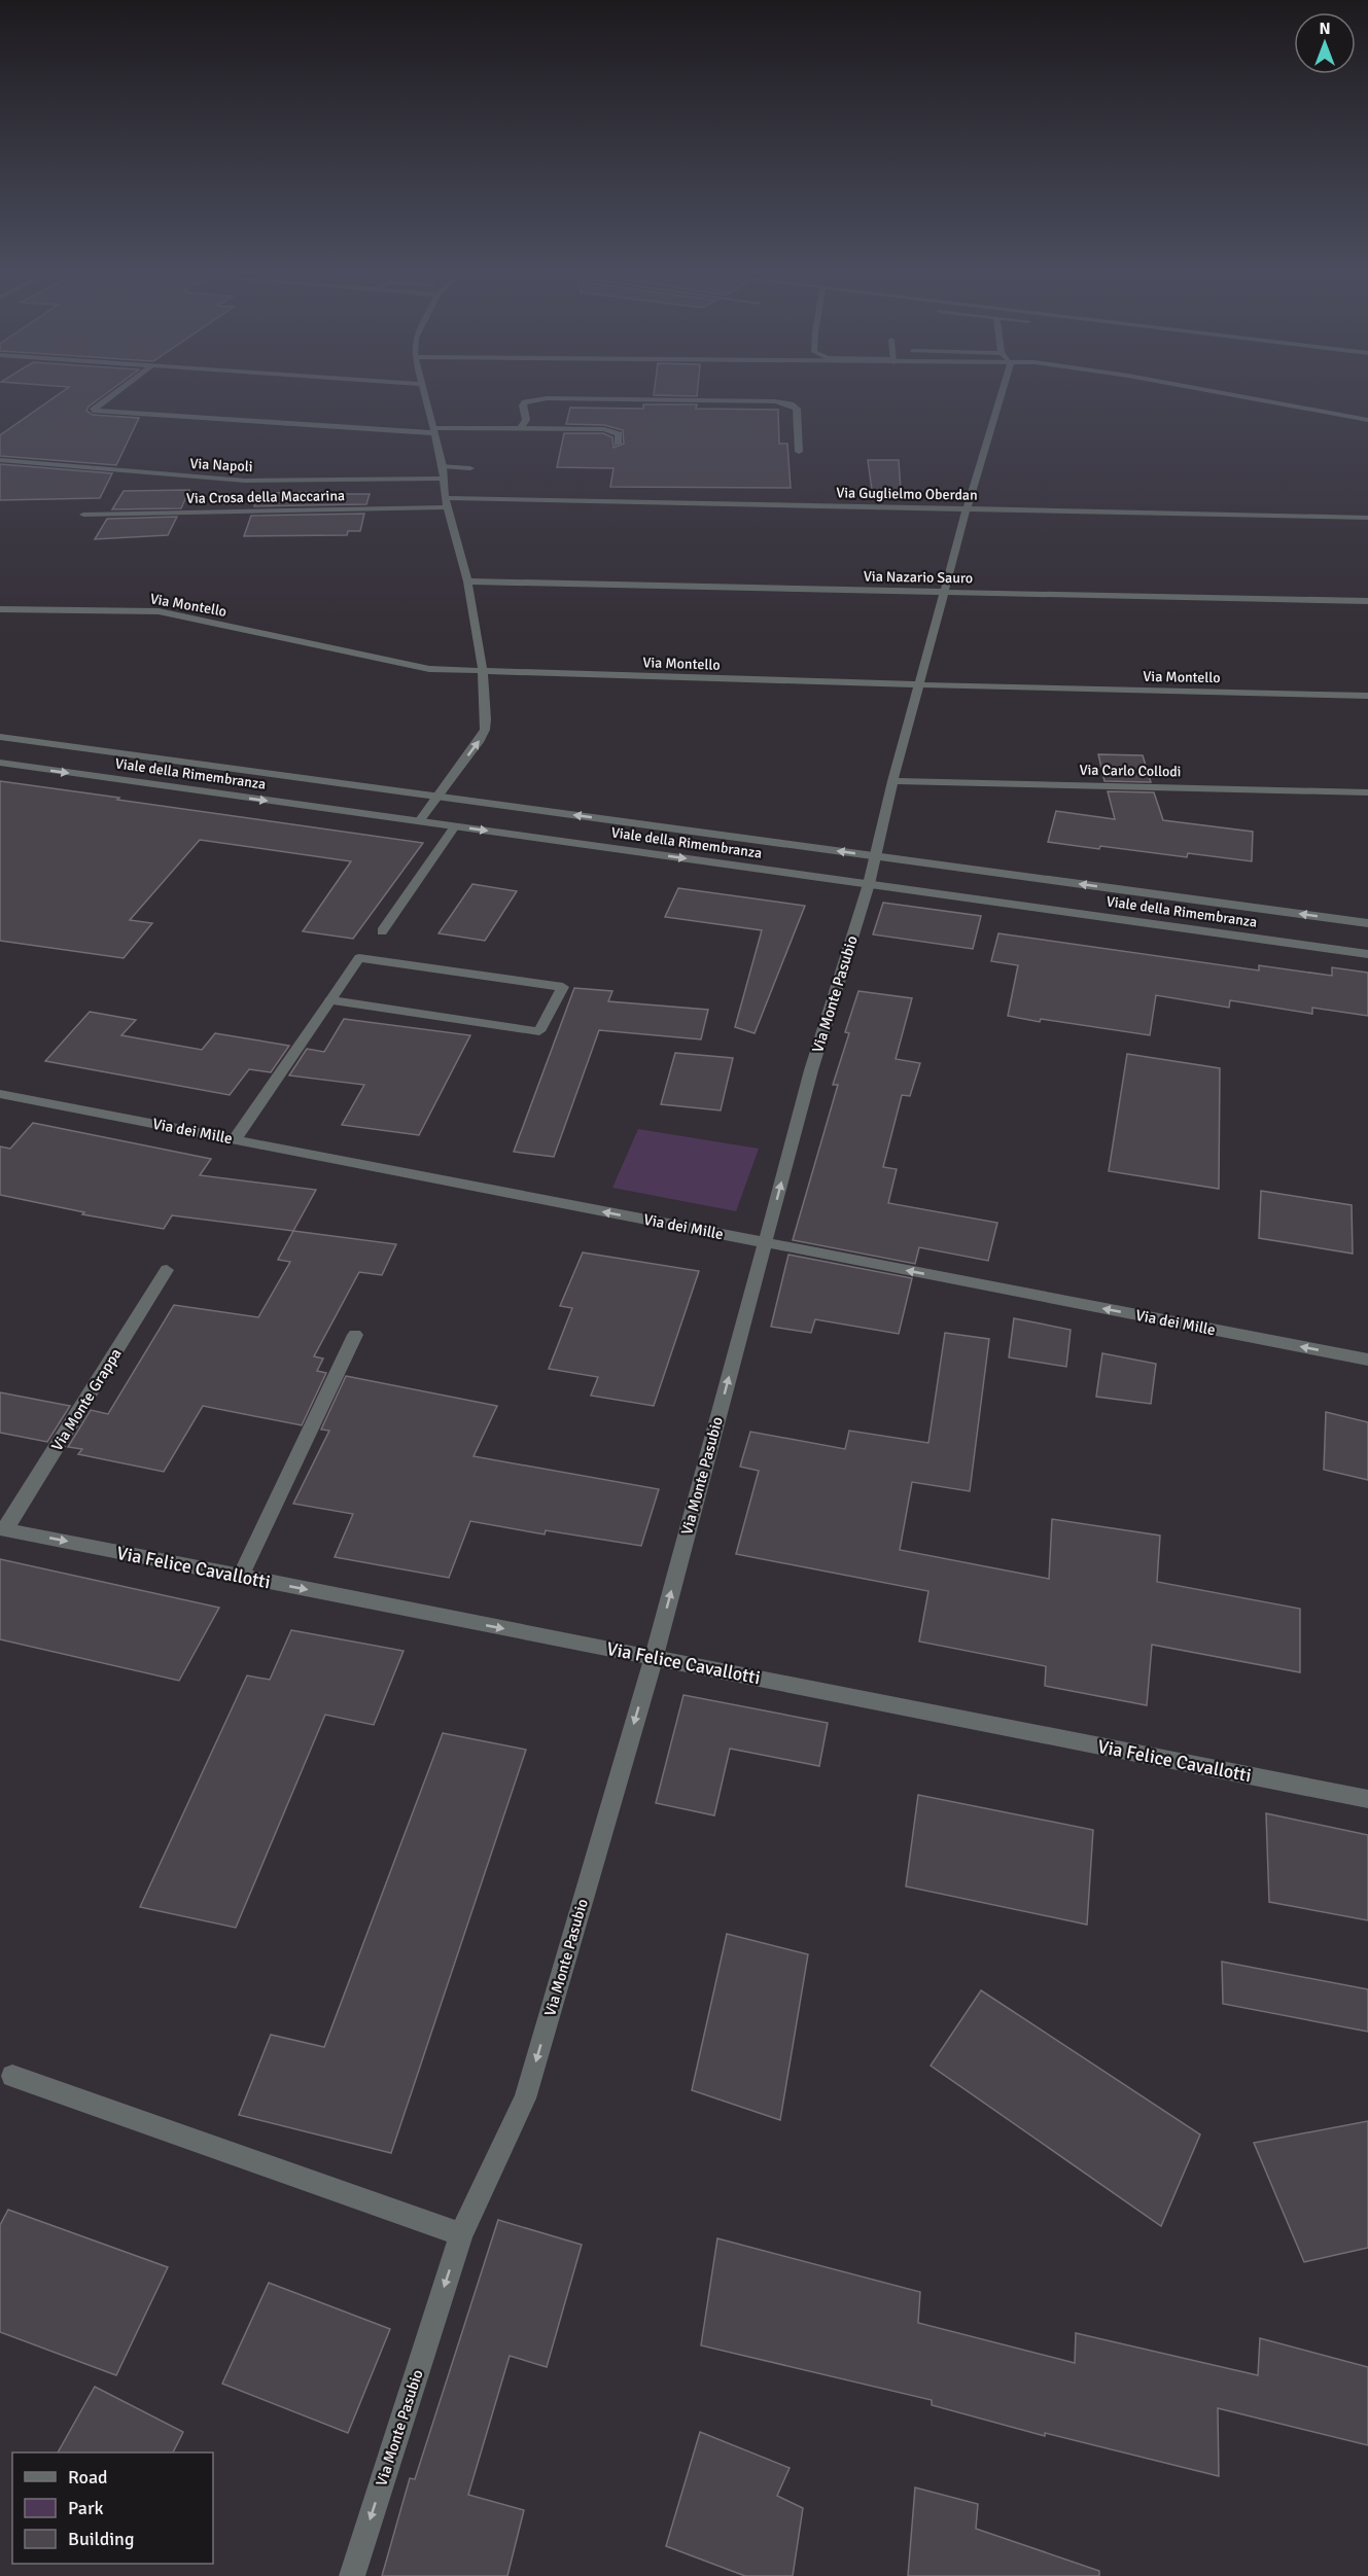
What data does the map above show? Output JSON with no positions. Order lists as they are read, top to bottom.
{
  "streets": {
    "street": [
      "Via Napoli",
      "Via Guglielmo Oberdan",
      "Via Crosa della Maccarina",
      "Via Nazario Sauro",
      "Via Montello",
      "Via Carlo Collodi",
      "Viale della Rimembranza",
      "Via Monte Pasubio",
      "Via dei Mille",
      "Via Monte Grappa",
      "Via Felice Cavallotti"
    ]
  },
  "crossings": [
    ["Via Guglielmo Oberdan", "Via Crosa della Maccarina"],
    ["Via Guglielmo Oberdan", "Via Monte Pasubio"],
    ["Via Nazario Sauro", "Via Monte Pasubio"],
    ["Via Montello", "Via Monte Pasubio"],
    ["Via Carlo Collodi", "Via Monte Pasubio"],
    ["Viale della Rimembranza", "Via Monte Pasubio"],
    ["Via Monte Pasubio", "Via dei Mille"],
    ["Via Monte Pasubio", "Via Felice Cavallotti"],
    ["Via Monte Grappa", "Via Felice Cavallotti"]
  ],
  "one_way": ["Via dei Mille", "Via Felice Cavallotti"],
  "legend": ["Road", "Park", "Building"],
  "north": "top"
}
